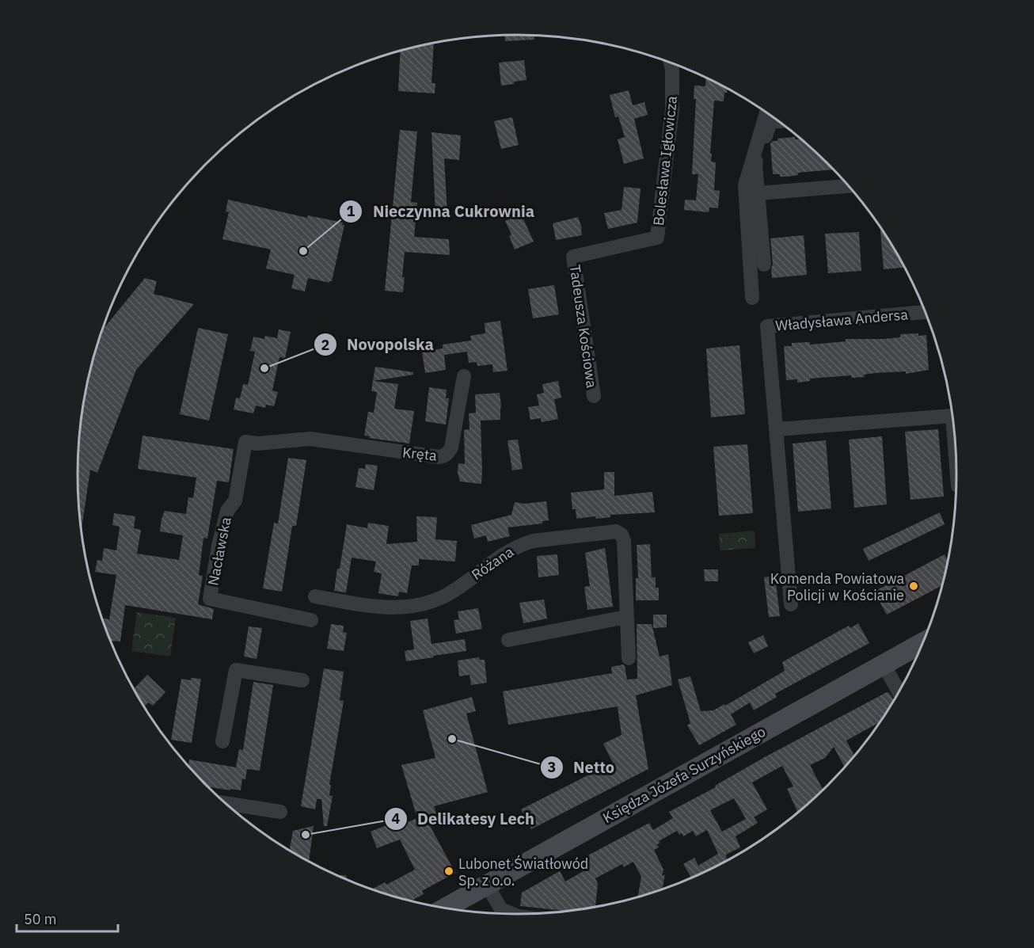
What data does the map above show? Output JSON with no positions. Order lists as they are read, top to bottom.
{
  "streets": {
    "street": [
      "Bolesława Igłowicza",
      "Władysława Andersa",
      "Tadeusza Kościowa",
      "Kręta",
      "Nacławska",
      "Różana",
      "Księdza Józefa Surzyńskiego"
    ]
  },
  "crossings": [
    ["Bolesława Igłowicza", "Tadeusza Kościowa"],
    ["Kręta", "Nacławska"]
  ],
  "places": [
    "Nieczynna Cukrownia",
    "Novopolska",
    "Komenda Powiatowa Policji w Kościanie",
    "Netto",
    "Delikatesy Lech",
    "Lubonet Światłowód Sp. z o.o."
  ],
  "scale_bar": "50 m"
}
